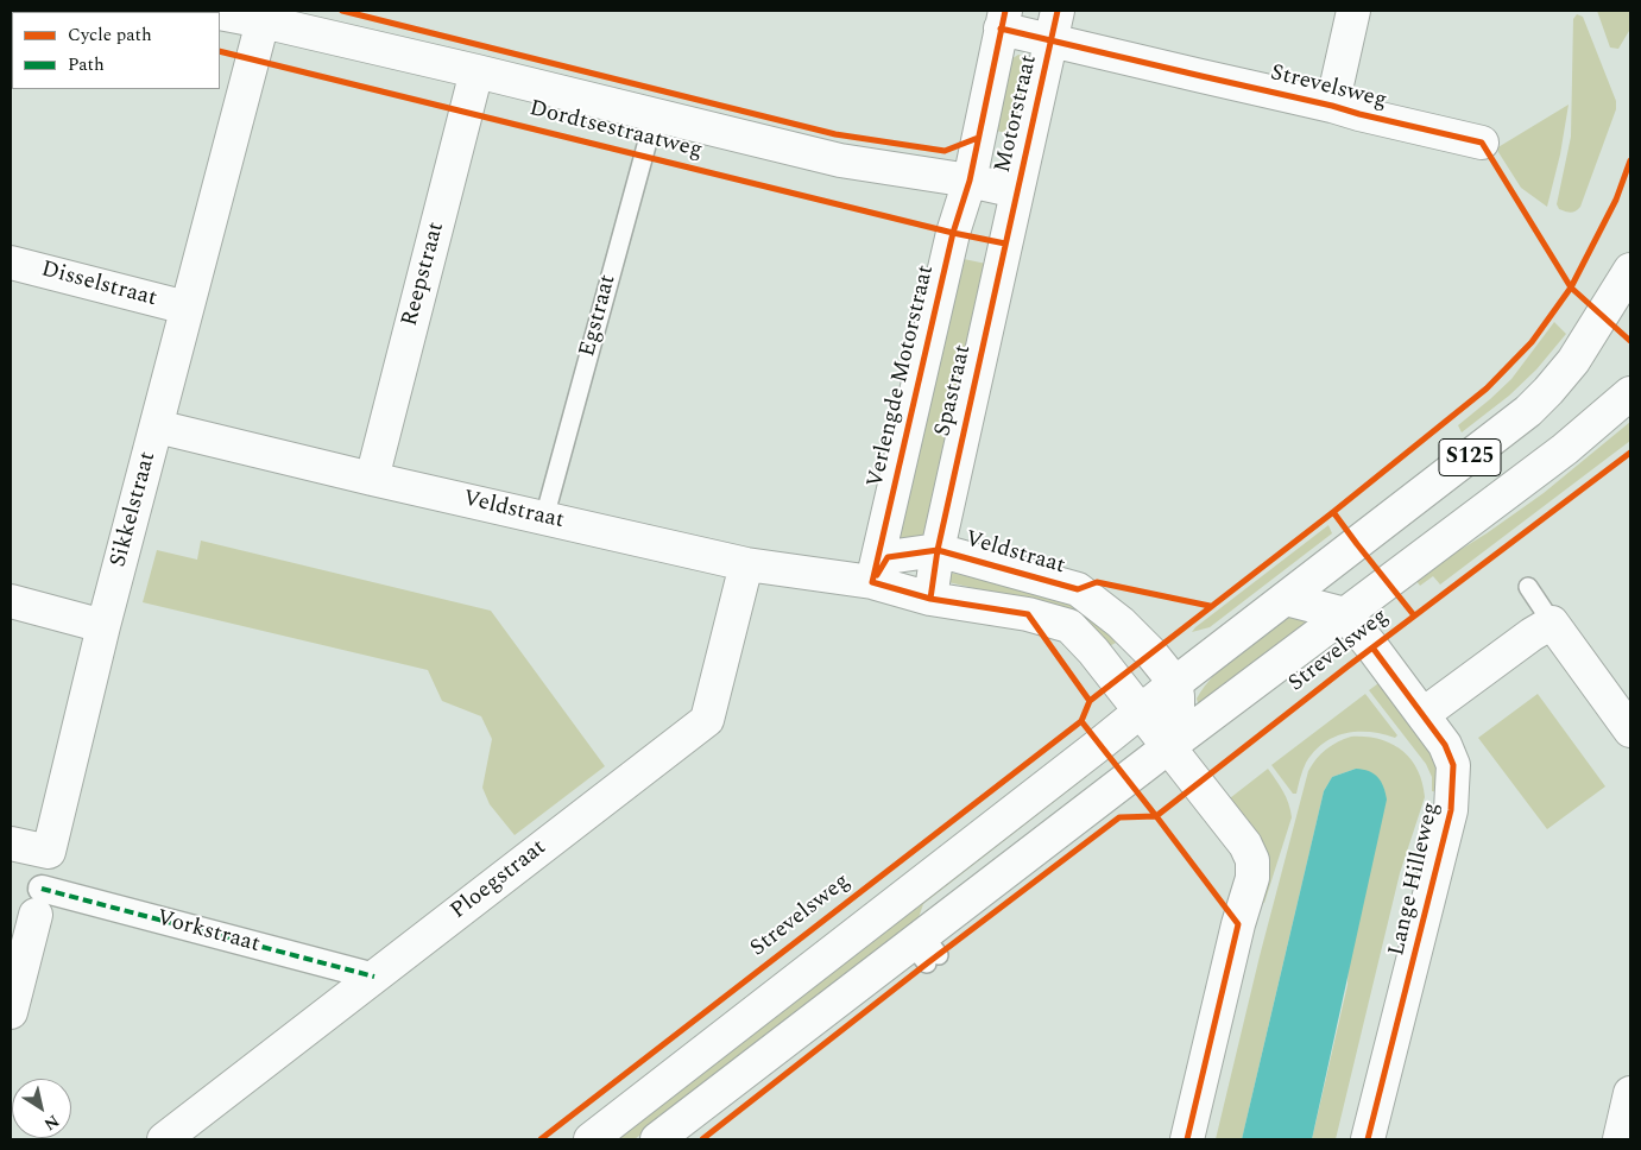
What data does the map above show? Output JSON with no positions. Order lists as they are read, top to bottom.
{
  "streets": {
    "street": [
      "Strevelsweg",
      "Motorstraat",
      "Dordtsestraatweg",
      "Reepstraat",
      "Disselstraat",
      "Verlengde Motorstraat",
      "Spastraat",
      "S125",
      "Sikkelstraat",
      "Veldstraat",
      "Lange Hilleweg",
      "Ploegstraat",
      "Vorkstraat"
    ],
    "lane": ["Egstraat"]
  },
  "crossings": [
    ["Strevelsweg", "Motorstraat"],
    ["Strevelsweg", "Veldstraat"],
    ["Strevelsweg", "Lange Hilleweg"],
    ["Motorstraat", "Dordtsestraatweg"],
    ["Motorstraat", "Verlengde Motorstraat"],
    ["Motorstraat", "Spastraat"],
    ["Dordtsestraatweg", "Reepstraat"],
    ["Dordtsestraatweg", "Egstraat"],
    ["Dordtsestraatweg", "Verlengde Motorstraat"],
    ["Dordtsestraatweg", "Spastraat"],
    ["Dordtsestraatweg", "Sikkelstraat"],
    ["Reepstraat", "Veldstraat"],
    ["Disselstraat", "Sikkelstraat"],
    ["Egstraat", "Veldstraat"],
    ["Verlengde Motorstraat", "Veldstraat"],
    ["Spastraat", "Veldstraat"],
    ["S125", "Veldstraat"],
    ["Sikkelstraat", "Veldstraat"],
    ["Veldstraat", "Ploegstraat"],
    ["Ploegstraat", "Vorkstraat"]
  ],
  "legend": ["Cycle path", "Path"],
  "north": "bottom right"
}
